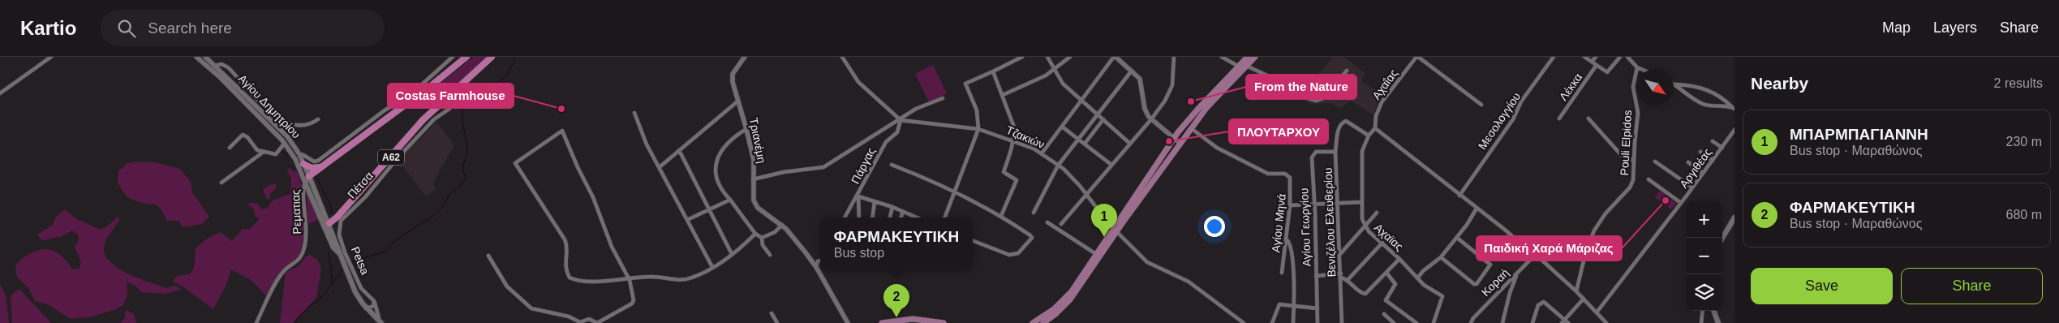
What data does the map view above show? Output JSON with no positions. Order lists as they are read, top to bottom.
{
  "streets": {
    "highway": ["Α62"],
    "main road": ["Αγίου Δημητρίου", "Petsa"],
    "street": [
      "Αχαΐας",
      "Λέκκα",
      "Μεσολογγίου",
      "Τζακιών",
      "Τριανέμη",
      "Pouli Elpidos",
      "Πάργας",
      "Αργιθέας",
      "Πέτσα",
      "Ρεματιας",
      "Βενιζέλου Ελευθερίου",
      "Αγίου Μηνά",
      "Αγίου Γεωργίου",
      "Αχαϊας",
      "Κοραή"
    ]
  },
  "crossings": [
    ["Αχαΐας", "Αχαϊας"],
    ["Αγίου Δημητρίου", "Α62"],
    ["Αγίου Δημητρίου", "Ρεματιας"],
    ["Αγίου Δημητρίου", "Petsa"],
    ["Τζακιών", "Πάργας"],
    ["Α62", "Petsa"],
    ["Πέτσα", "Petsa"],
    ["Βενιζέλου Ελευθερίου", "Αγίου Γεωργίου"],
    ["Βενιζέλου Ελευθερίου", "Αχαϊας"]
  ],
  "places": [
    "From the Nature",
    "Costas Farmhouse",
    "ΠΛΟΥΤΑΡΧΟΥ",
    "Παιδική Χαρά Μάριζας"
  ],
  "north": "bottom right",
  "page": {
    "header": "Kartio",
    "search": "Search here",
    "nav": ["Map", "Layers", "Share"],
    "heading": ["Nearby", "2 results"],
    "list": [
      {
        "mark": "1",
        "name": "ΜΠΑΡΜΠΑΓΙΑΝΝΗ",
        "note": "Bus stop · Μαραθώνος",
        "value": "230 m"
      },
      {
        "mark": "2",
        "name": "ΦΑΡΜΑΚΕΥΤΙΚΗ",
        "note": "Bus stop · Μαραθώνος",
        "value": "680 m"
      }
    ],
    "map_buttons": ["+", "−"],
    "pins": ["1", "2"],
    "popup": ["ΦΑΡΜΑΚΕΥΤΙΚΗ", "Bus stop"],
    "buttons": ["Save", "Share"]
  }
}
